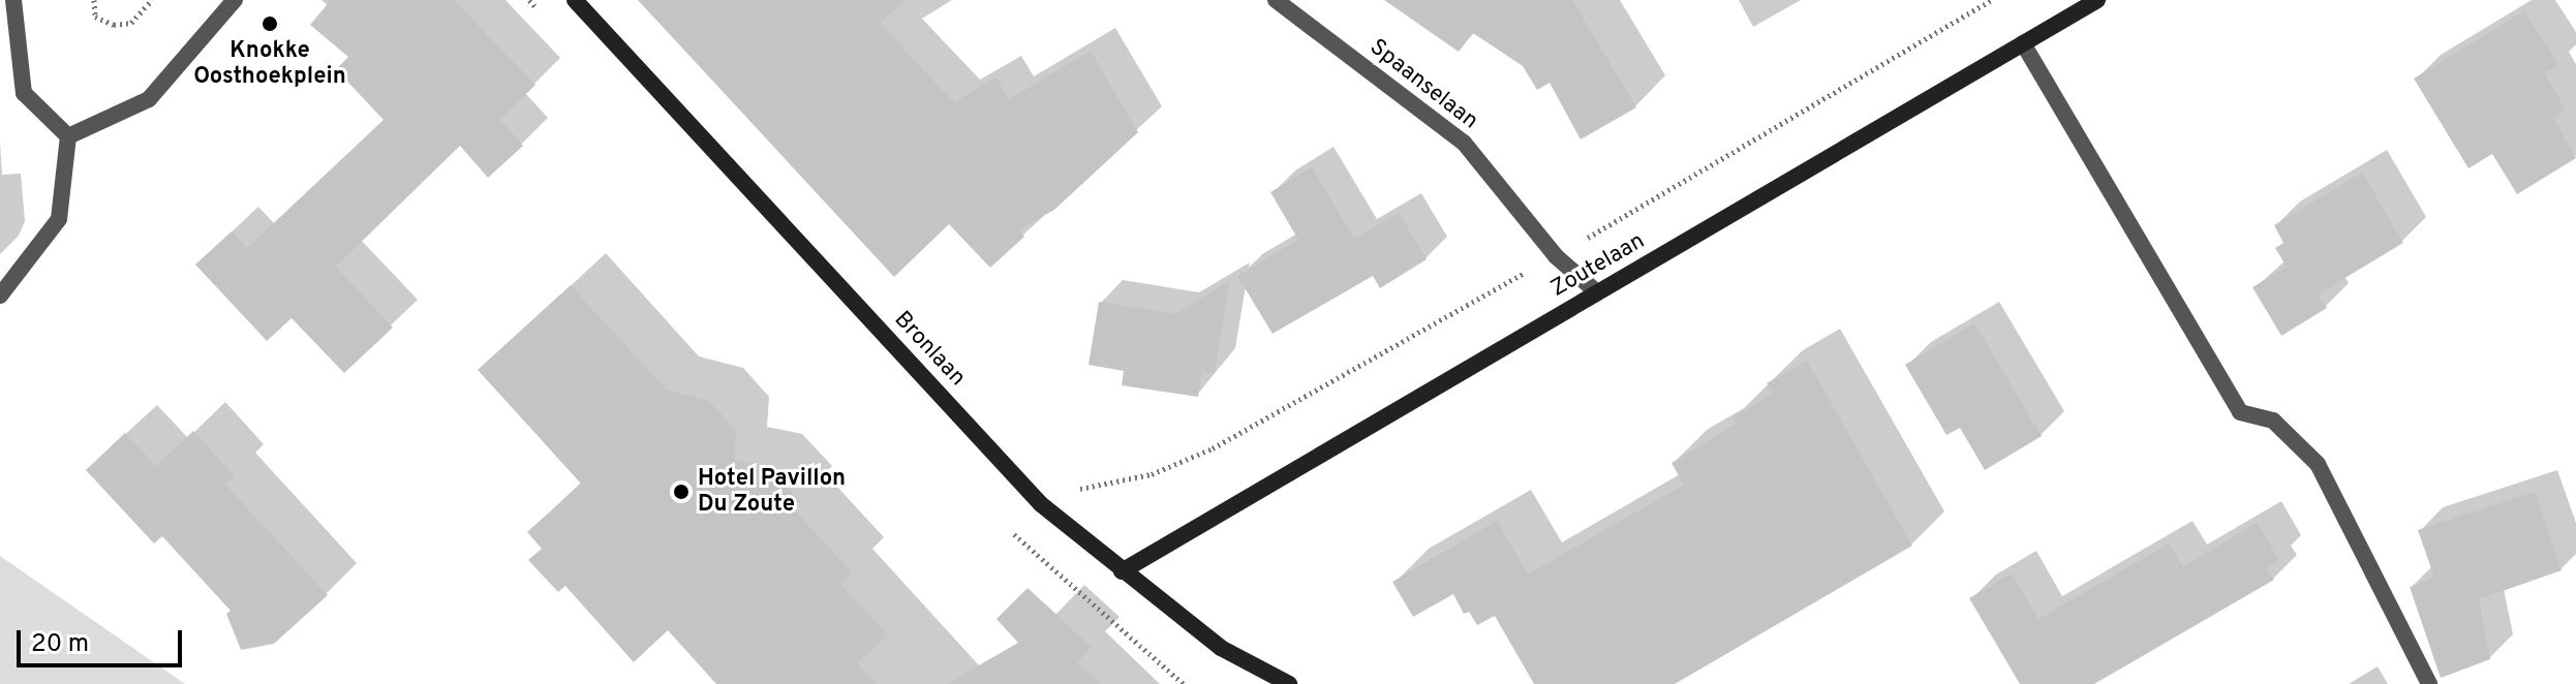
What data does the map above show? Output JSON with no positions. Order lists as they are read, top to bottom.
{
  "streets": {
    "street": ["Spaanselaan", "Zoutelaan", "Bronlaan"]
  },
  "crossings": [
    ["Spaanselaan", "Zoutelaan"],
    ["Zoutelaan", "Bronlaan"]
  ],
  "places": ["Knokke Oosthoekplein", "Hotel Pavillon Du Zoute"],
  "scale_bar": "20 m"
}
